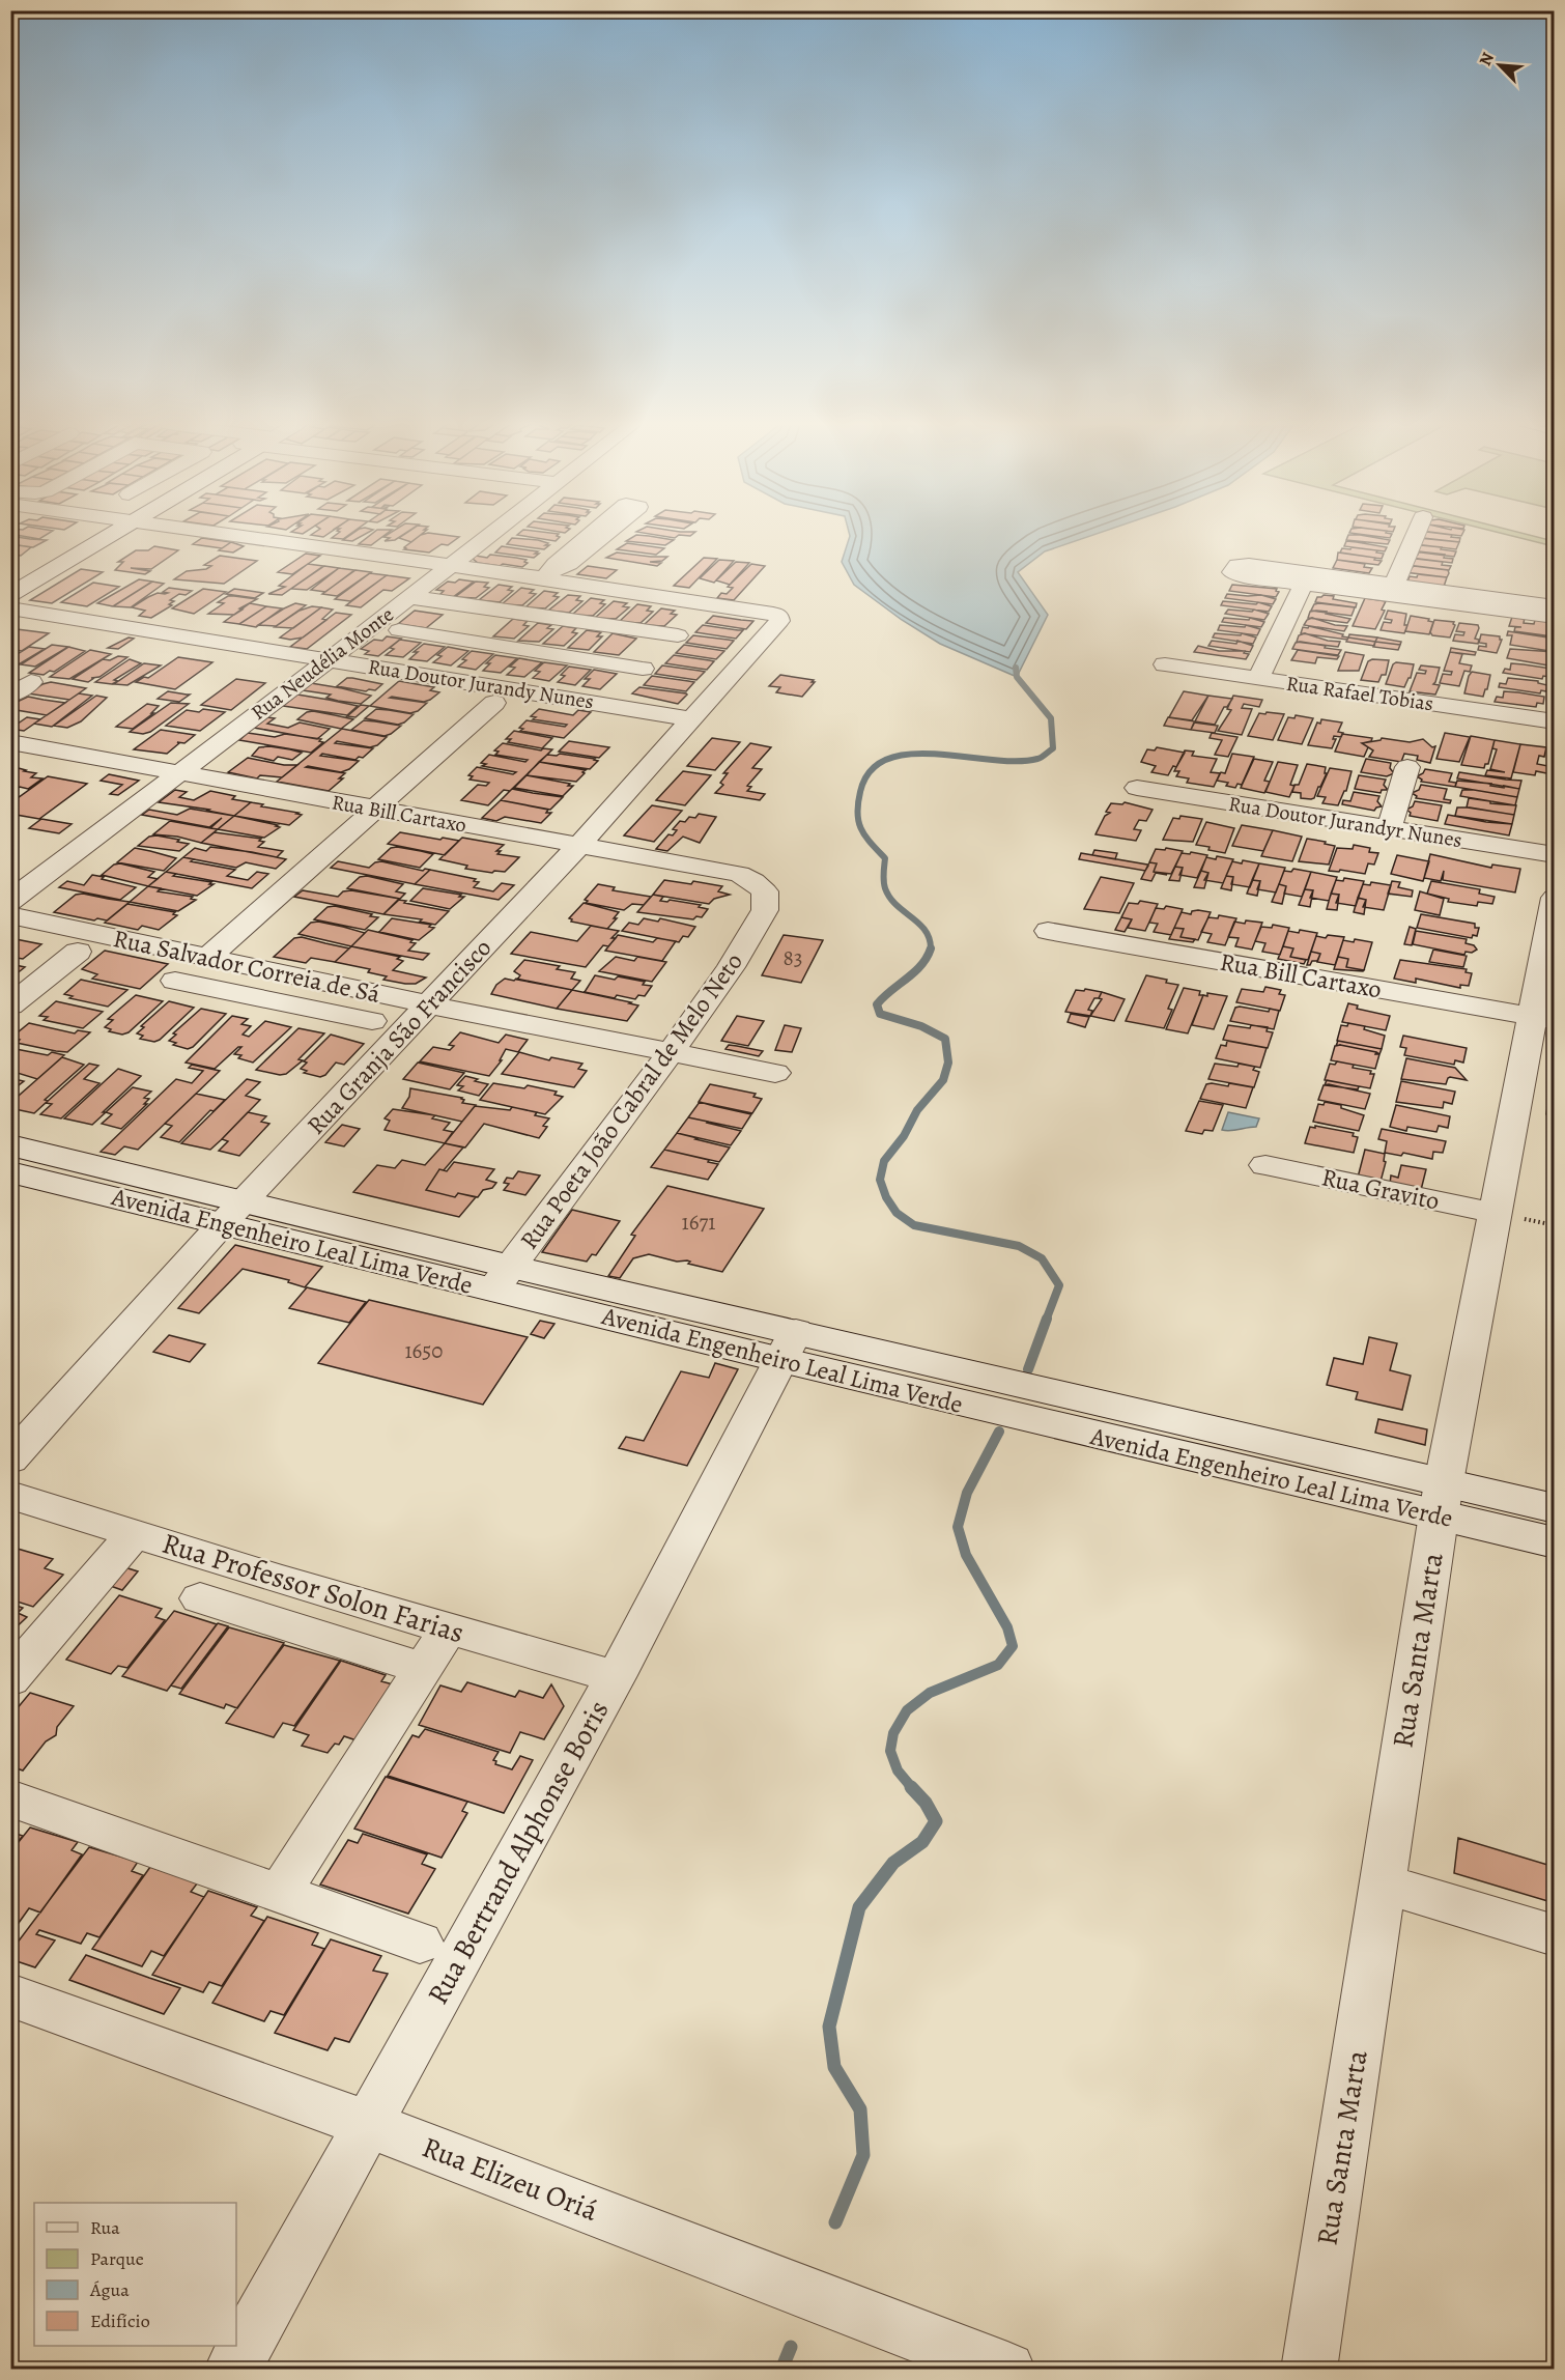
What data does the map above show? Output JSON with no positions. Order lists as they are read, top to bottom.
{
  "streets": {
    "main road": ["Avenida Engenheiro Leal Lima Verde"],
    "street": [
      "Rua Neudélia Monte",
      "Rua Doutor Jurandy Nunes",
      "Rua Rafael Tobias",
      "Rua Bill Cartaxo",
      "Rua Doutor Jurandyr Nunes",
      "Rua Salvador Correia de Sá",
      "Rua Granja São Francisco",
      "Rua Poeta João Cabral de Melo Neto",
      "Rua Gravito",
      "Rua Professor Solon Farias",
      "Rua Santa Marta",
      "Rua Bertrand Alphonse Boris",
      "Rua Elizeu Oriá"
    ]
  },
  "crossings": [
    ["Rua Neudélia Monte", "Rua Doutor Jurandy Nunes"],
    ["Rua Neudélia Monte", "Rua Bill Cartaxo"],
    ["Rua Neudélia Monte", "Rua Granja São Francisco"],
    ["Rua Doutor Jurandy Nunes", "Rua Granja São Francisco"],
    ["Rua Bill Cartaxo", "Rua Granja São Francisco"],
    ["Rua Bill Cartaxo", "Rua Poeta João Cabral de Melo Neto"],
    ["Rua Bill Cartaxo", "Rua Santa Marta"],
    ["Rua Salvador Correia de Sá", "Rua Granja São Francisco"],
    ["Rua Salvador Correia de Sá", "Rua Poeta João Cabral de Melo Neto"],
    ["Rua Granja São Francisco", "Avenida Engenheiro Leal Lima Verde"],
    ["Rua Poeta João Cabral de Melo Neto", "Avenida Engenheiro Leal Lima Verde"],
    ["Rua Gravito", "Rua Santa Marta"],
    ["Avenida Engenheiro Leal Lima Verde", "Rua Santa Marta"],
    ["Avenida Engenheiro Leal Lima Verde", "Rua Bertrand Alphonse Boris"],
    ["Rua Professor Solon Farias", "Rua Bertrand Alphonse Boris"],
    ["Rua Bertrand Alphonse Boris", "Rua Elizeu Oriá"]
  ],
  "house_numbers": ["83", "1671", "1650"],
  "legend": [
    "Rua",
    "Parque",
    "Água",
    "Edifício"
  ],
  "north": "top left"
}
